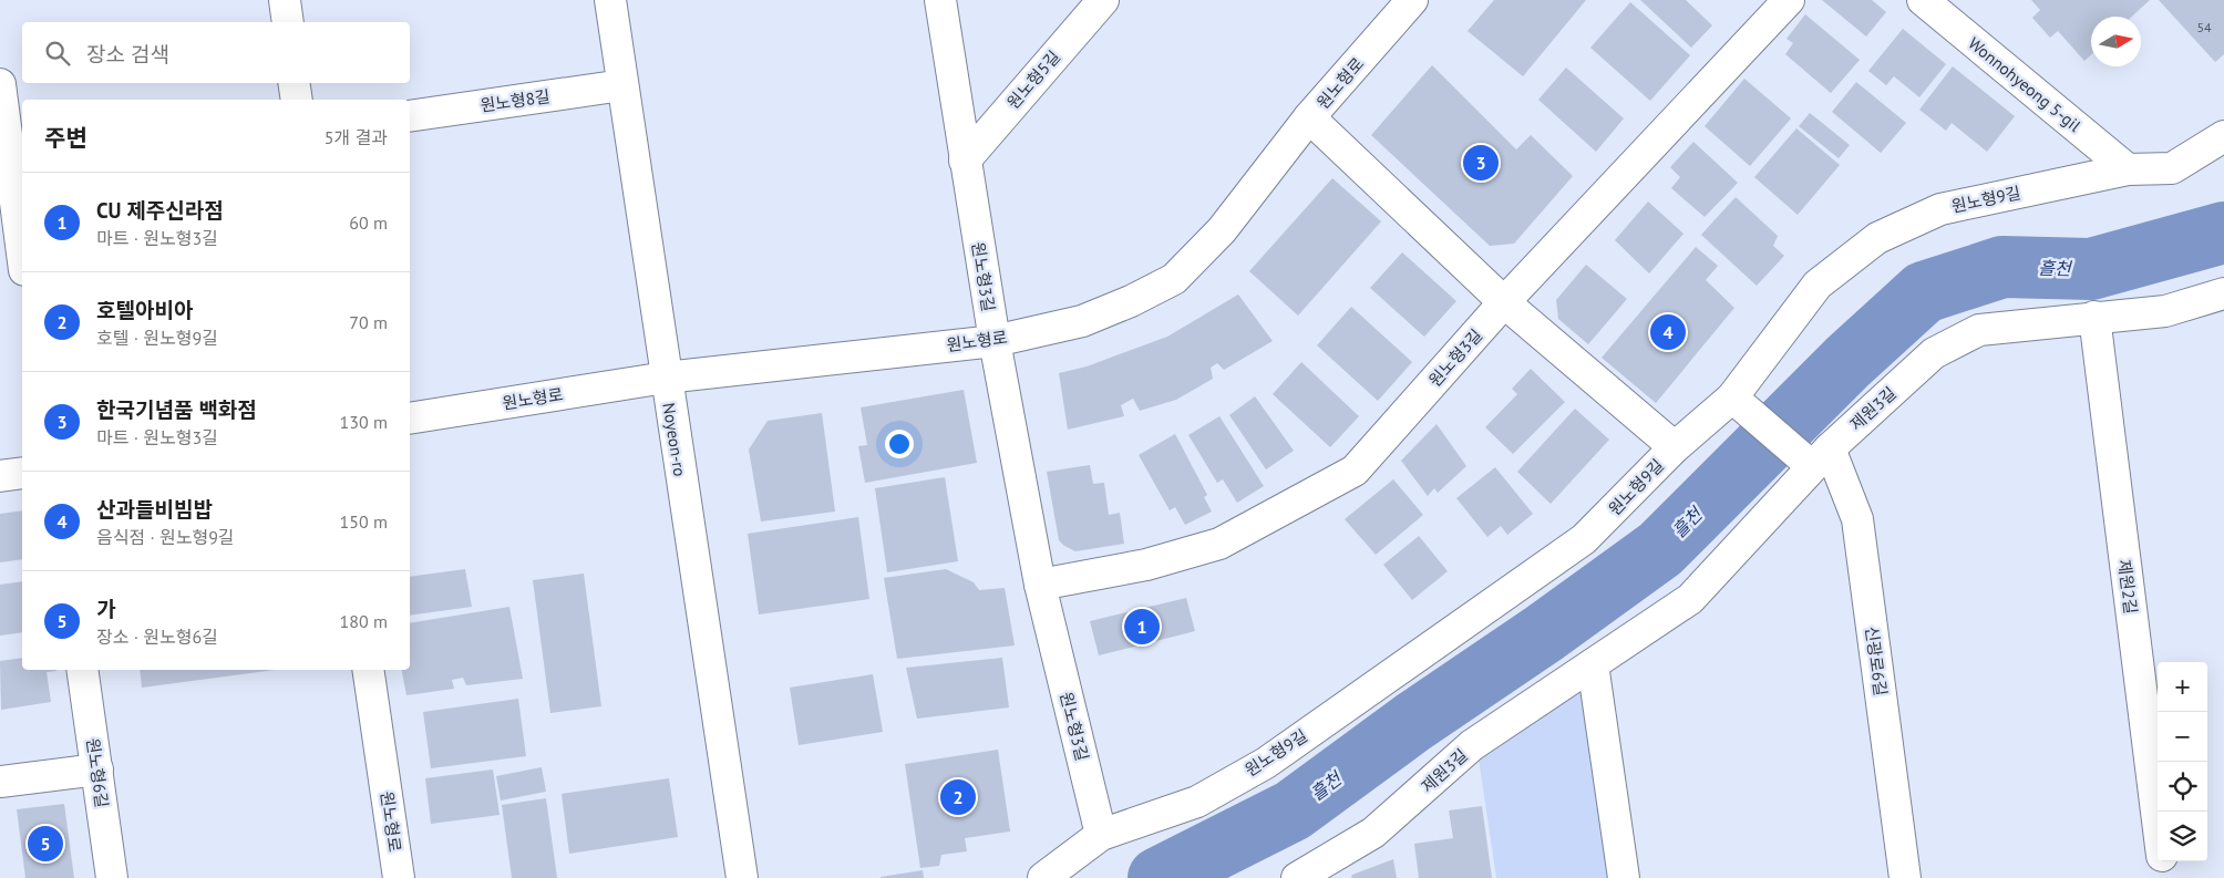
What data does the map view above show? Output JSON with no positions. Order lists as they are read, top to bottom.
{
  "streets": {
    "street": [
      "원노형5길",
      "원노형로",
      "Wonnohyeong 5-gil",
      "원노형8길",
      "원노형9길",
      "원노형3길",
      "제원3길",
      "Noyeon-ro",
      "제원2길",
      "신광로6길",
      "원노형6길"
    ]
  },
  "crossings": [
    ["원노형5길", "원노형3길"],
    ["원노형로", "원노형3길"],
    ["원노형로", "Noyeon-ro"],
    ["Wonnohyeong 5-gil", "원노형9길"],
    ["원노형8길", "Noyeon-ro"],
    ["원노형9길", "원노형3길"],
    ["제원3길", "제원2길"],
    ["제원3길", "신광로6길"]
  ],
  "water": ["흘천"],
  "house_numbers": ["54"],
  "north": "right",
  "page": {
    "search": "장소 검색",
    "heading": ["주변", "5개 결과"],
    "pins": [
      "3",
      "4",
      "1",
      "2",
      "5"
    ],
    "list": [
      {
        "mark": "1",
        "name": "CU 제주신라점",
        "note": "마트 · 원노형3길",
        "value": "60 m"
      },
      {
        "mark": "2",
        "name": "호텔아비아",
        "note": "호텔 · 원노형9길",
        "value": "70 m"
      },
      {
        "mark": "3",
        "name": "한국기념품 백화점",
        "note": "마트 · 원노형3길",
        "value": "130 m"
      },
      {
        "mark": "4",
        "name": "산과들비빔밥",
        "note": "음식점 · 원노형9길",
        "value": "150 m"
      },
      {
        "mark": "5",
        "name": "가",
        "note": "장소 · 원노형6길",
        "value": "180 m"
      }
    ],
    "map_buttons": ["+", "−"]
  }
}
